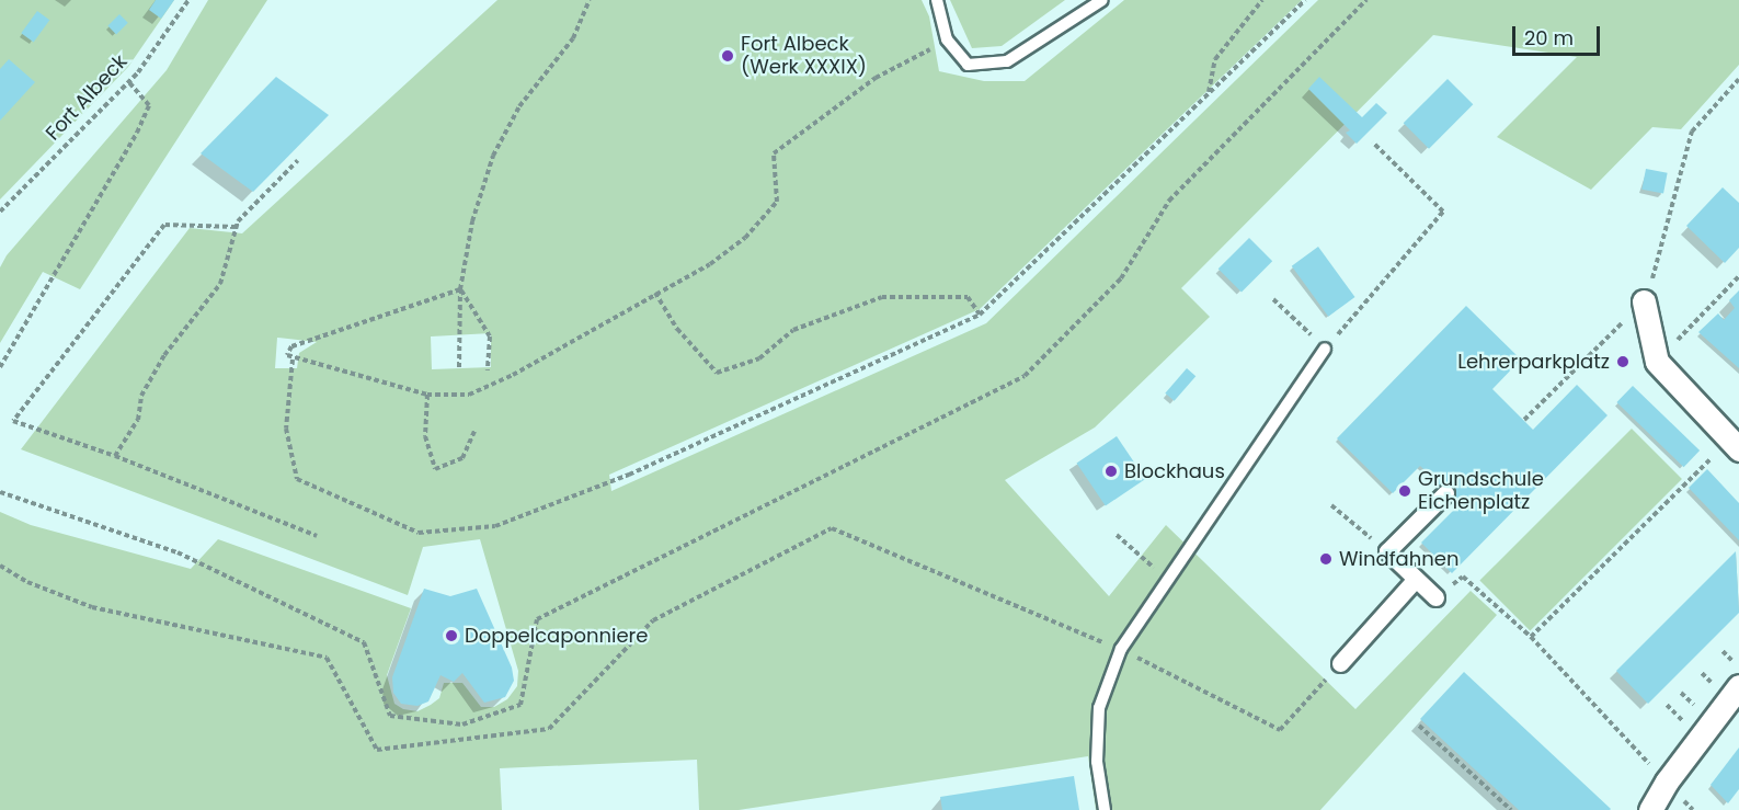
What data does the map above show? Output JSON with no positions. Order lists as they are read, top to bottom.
{
  "streets": {
    "path": ["Fort Albeck"]
  },
  "places": [
    "Fort Albeck (Werk XXXIX)",
    "Lehrerparkplatz",
    "Blockhaus",
    "Grundschule Eichenplatz",
    "Windfahnen",
    "Doppelcaponniere"
  ],
  "scale_bar": "20 m"
}
